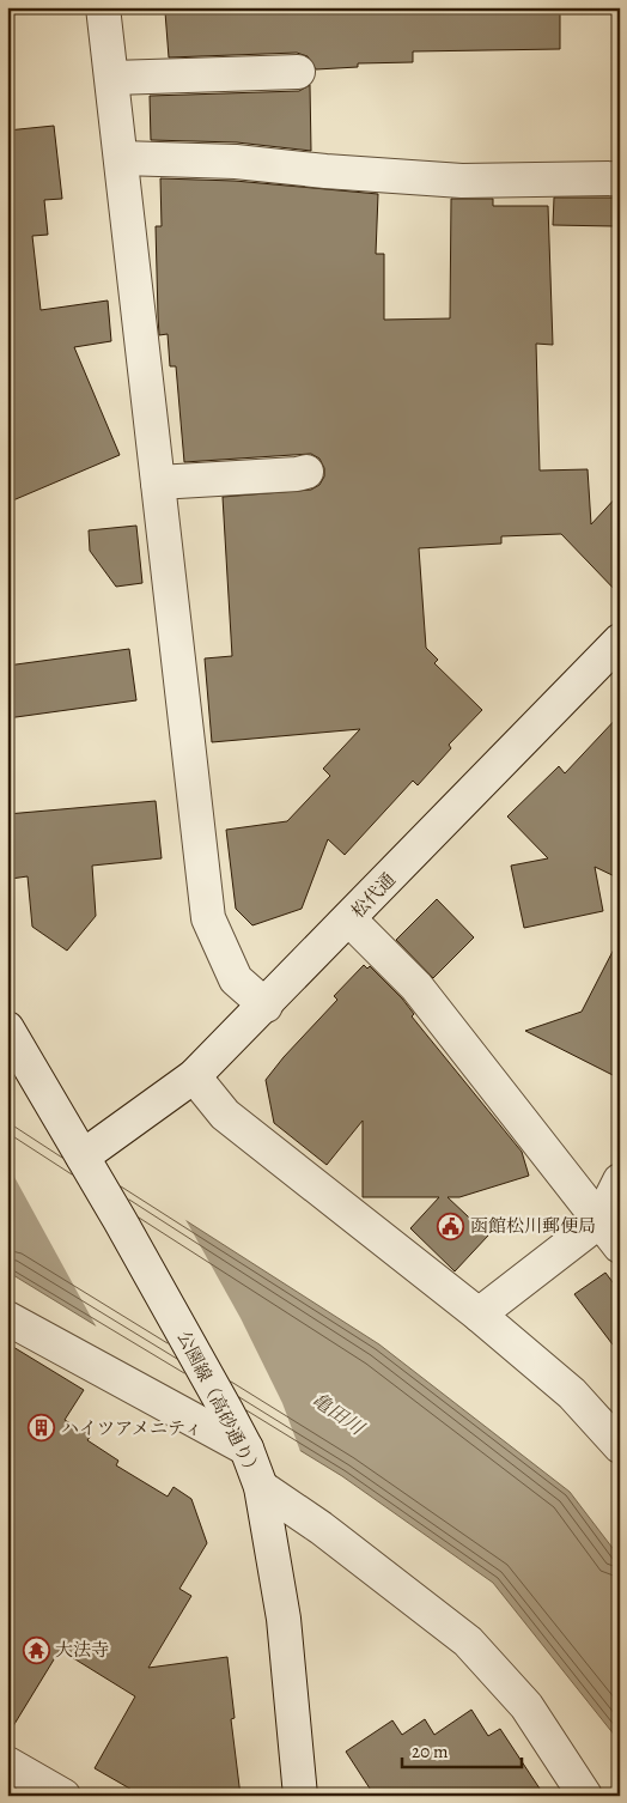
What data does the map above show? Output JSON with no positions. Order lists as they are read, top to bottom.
{
  "streets": {
    "street": ["松代通", "公園線（高砂通り）"]
  },
  "crossings": [
    ["松代通", "公園線（高砂通り）"]
  ],
  "water": ["亀田川"],
  "places": {
    "public building": ["函館松川郵便局"],
    "building": ["ハイツアメニティ"],
    "temple": ["大法寺"]
  },
  "scale_bar": "20 m"
}
